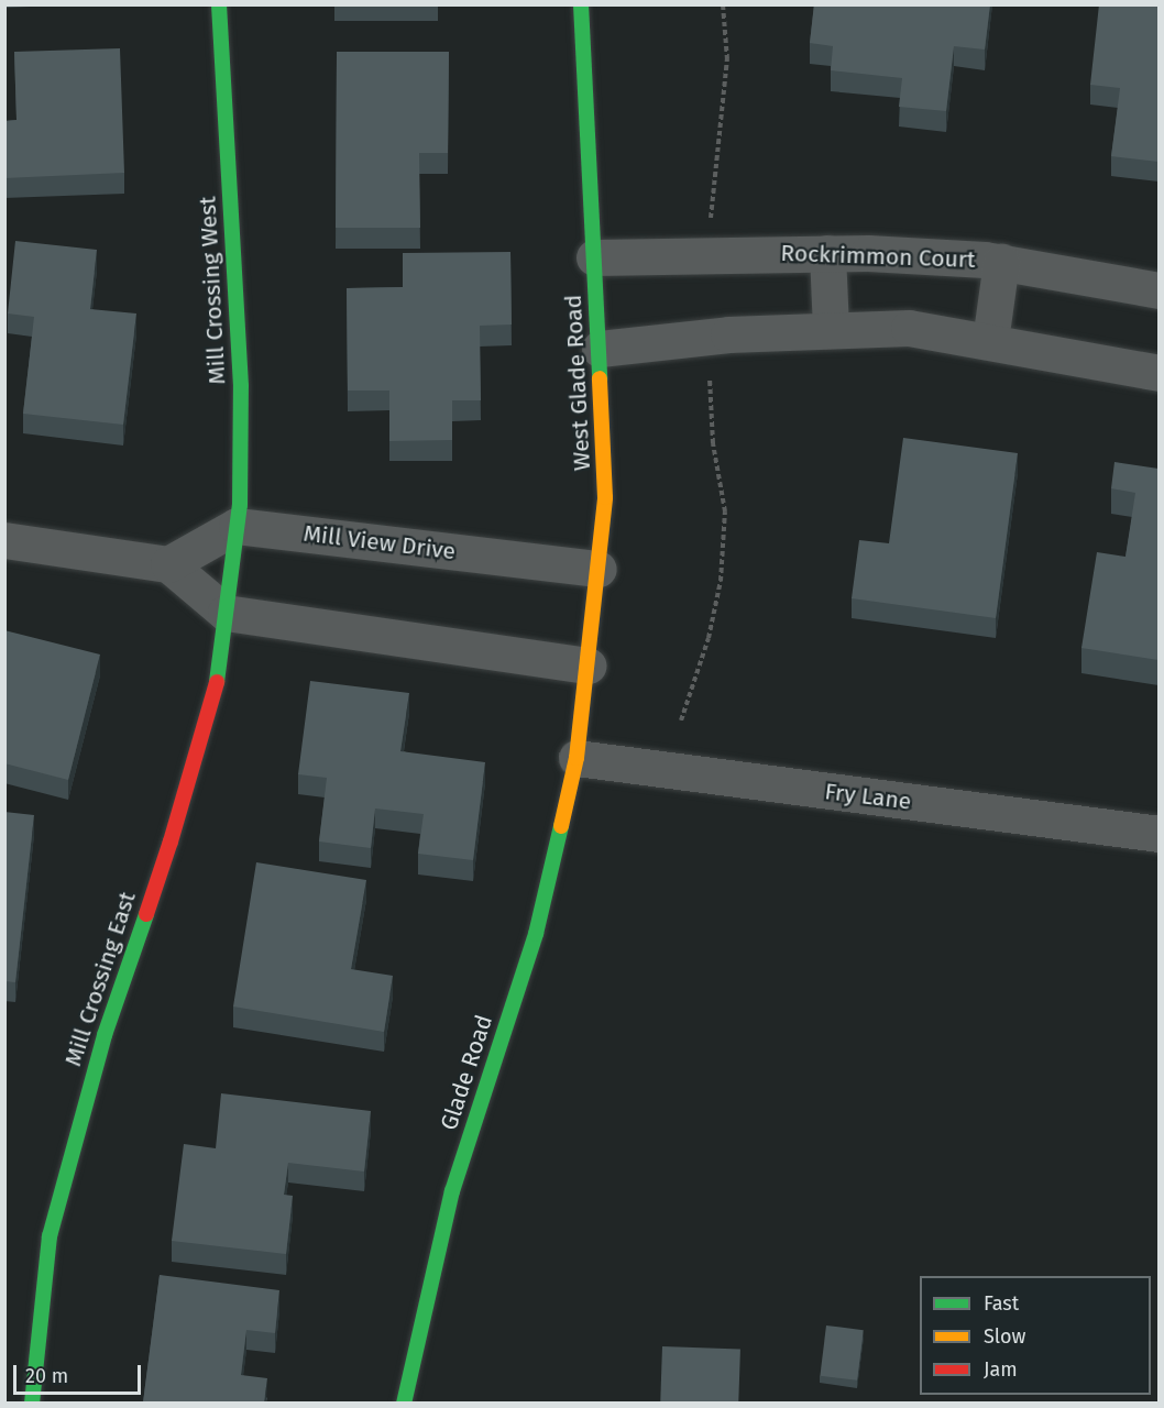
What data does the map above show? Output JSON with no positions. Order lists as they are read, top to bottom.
{
  "streets": {
    "main road": [
      "Mill Crossing West",
      "West Glade Road",
      "Mill Crossing East",
      "Glade Road"
    ],
    "street": ["Rockrimmon Court", "Mill View Drive", "Fry Lane"]
  },
  "crossings": [
    ["Rockrimmon Court", "West Glade Road"],
    ["Mill Crossing West", "Mill View Drive"],
    ["Mill Crossing West", "Mill Crossing East"],
    ["West Glade Road", "Mill View Drive"],
    ["West Glade Road", "Fry Lane"],
    ["West Glade Road", "Glade Road"],
    ["Fry Lane", "Glade Road"]
  ],
  "legend": ["Fast", "Slow", "Jam"],
  "scale_bar": "20 m"
}
